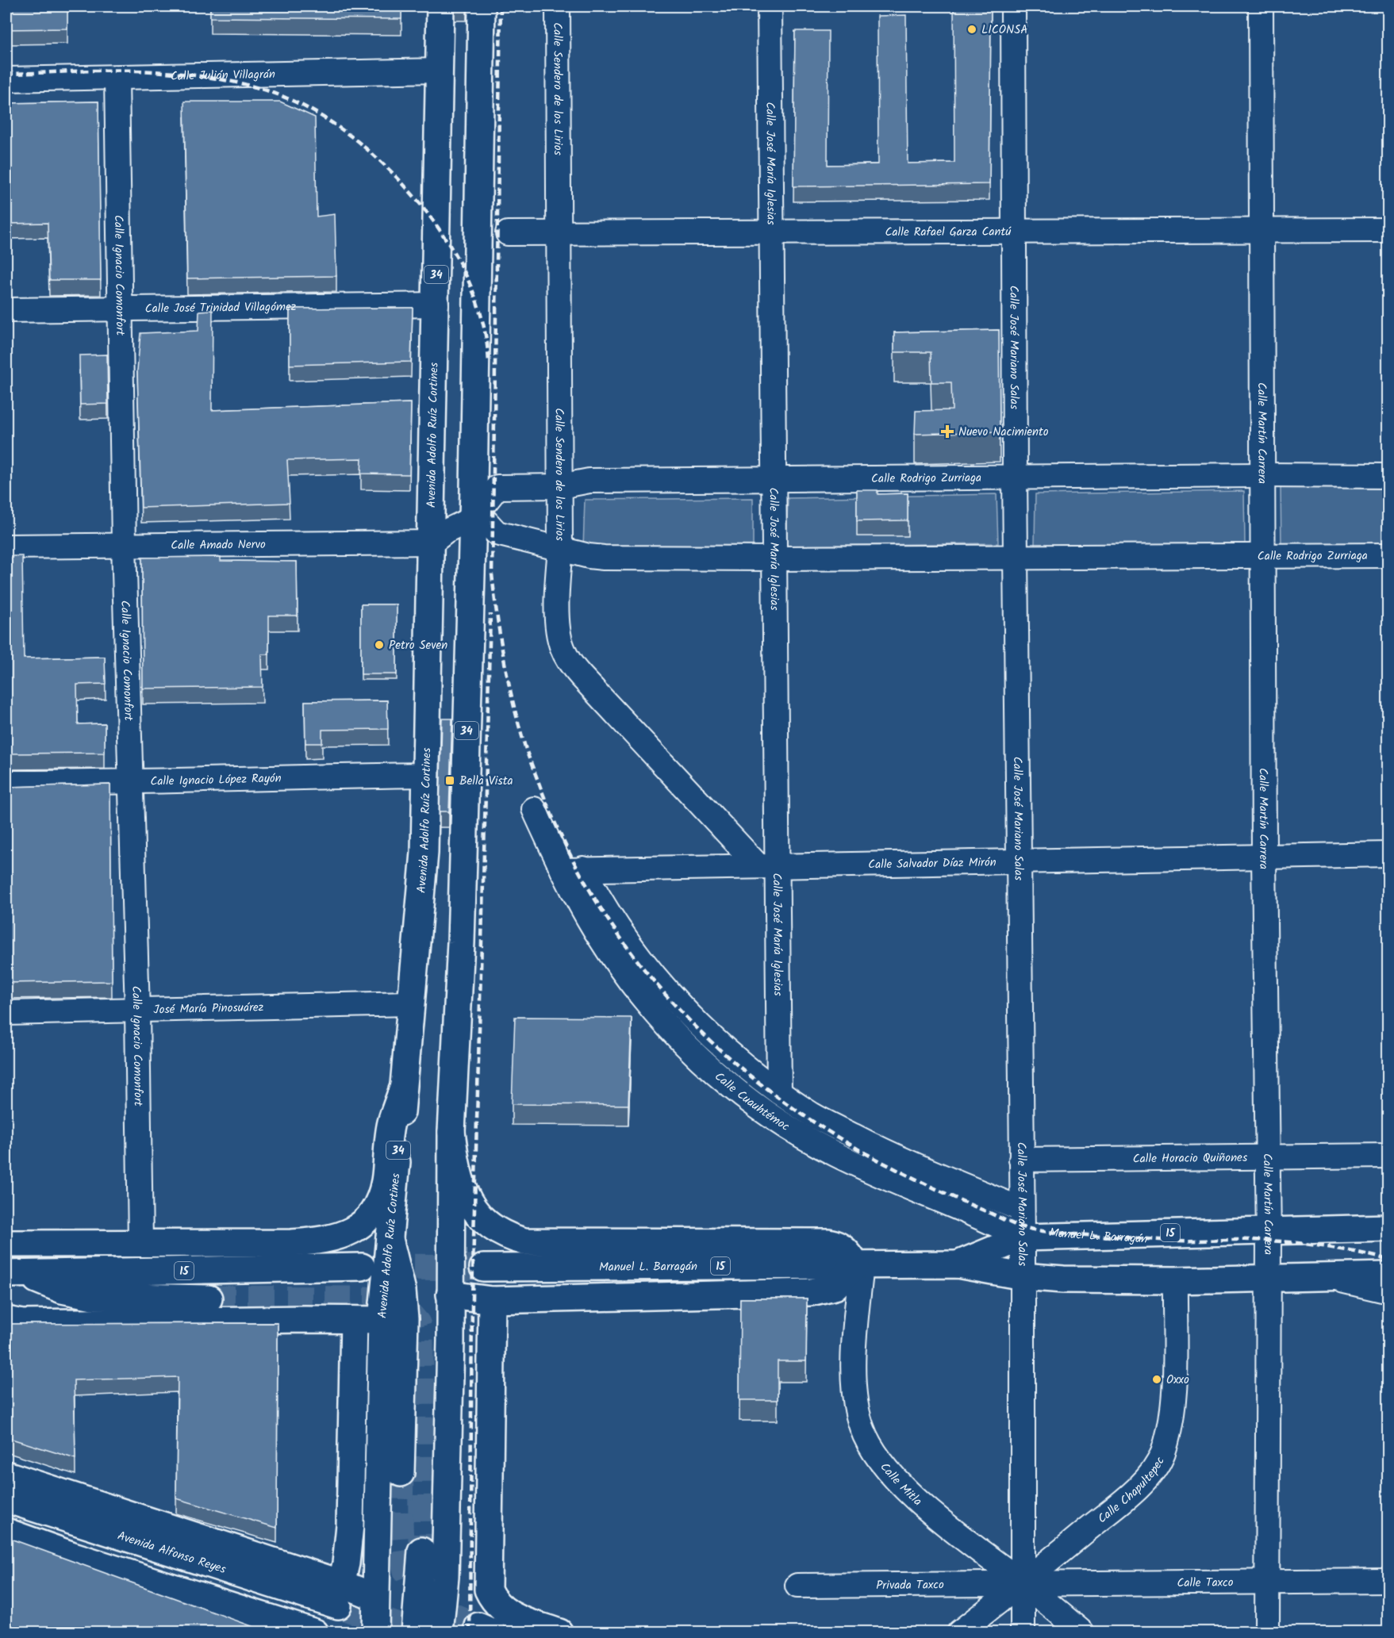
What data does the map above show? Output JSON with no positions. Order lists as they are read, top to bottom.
{
  "streets": {
    "main road": [
      "34",
      "Avenida Adolfo Ruíz Cortines",
      "15",
      "Manuel L. Barragán",
      "Avenida Alfonso Reyes"
    ],
    "street": [
      "Calle Julián Villagrán",
      "Calle Sendero de los Lirios",
      "Calle José María Iglesias",
      "Calle Rafael Garza Cantú",
      "Calle Ignacio Comonfort",
      "Calle José Trinidad Villagómez",
      "Calle José Mariano Salas",
      "Calle Martín Carrera",
      "Calle Rodrigo Zurriaga",
      "Calle Amado Nervo",
      "Calle Ignacio López Rayón",
      "Calle Salvador Díaz Mirón",
      "José María Pinosuárez",
      "Calle Cuauhtémoc",
      "Calle Horacio Quiñones",
      "Calle Mitla",
      "Calle Chapultepec",
      "Calle Taxco",
      "Privada Taxco"
    ]
  },
  "crossings": [
    ["Calle Julián Villagrán", "Calle Ignacio Comonfort"],
    ["Calle Julián Villagrán", "Avenida Adolfo Ruíz Cortines"],
    ["Calle Sendero de los Lirios", "Calle José María Iglesias"],
    ["Calle Sendero de los Lirios", "Calle Rafael Garza Cantú"],
    ["Calle Sendero de los Lirios", "Calle Rodrigo Zurriaga"],
    ["Calle Sendero de los Lirios", "Calle Salvador Díaz Mirón"],
    ["Calle José María Iglesias", "Calle Rafael Garza Cantú"],
    ["Calle José María Iglesias", "Calle Rodrigo Zurriaga"],
    ["Calle José María Iglesias", "Calle Salvador Díaz Mirón"],
    ["Calle José María Iglesias", "Calle Cuauhtémoc"],
    ["Calle Rafael Garza Cantú", "Calle José Mariano Salas"],
    ["Calle Rafael Garza Cantú", "Calle Martín Carrera"],
    ["Calle Ignacio Comonfort", "Calle José Trinidad Villagómez"],
    ["Calle Ignacio Comonfort", "Calle Amado Nervo"],
    ["Calle Ignacio Comonfort", "Calle Ignacio López Rayón"],
    ["Calle Ignacio Comonfort", "José María Pinosuárez"],
    ["34", "Calle Rodrigo Zurriaga"],
    ["Calle José Trinidad Villagómez", "Avenida Adolfo Ruíz Cortines"],
    ["Calle José Mariano Salas", "Calle Rodrigo Zurriaga"],
    ["Calle José Mariano Salas", "Calle Salvador Díaz Mirón"],
    ["Calle José Mariano Salas", "Calle Cuauhtémoc"],
    ["Calle José Mariano Salas", "Calle Horacio Quiñones"],
    ["Calle José Mariano Salas", "Manuel L. Barragán"],
    ["Calle José Mariano Salas", "Calle Mitla"],
    ["Calle José Mariano Salas", "Calle Chapultepec"],
    ["Calle José Mariano Salas", "Calle Taxco"],
    ["Calle José Mariano Salas", "Privada Taxco"],
    ["Calle Martín Carrera", "Calle Rodrigo Zurriaga"],
    ["Calle Martín Carrera", "Calle Salvador Díaz Mirón"],
    ["Calle Martín Carrera", "Calle Horacio Quiñones"],
    ["Calle Martín Carrera", "Manuel L. Barragán"],
    ["Calle Martín Carrera", "Calle Taxco"],
    ["Avenida Adolfo Ruíz Cortines", "Calle Amado Nervo"],
    ["Avenida Adolfo Ruíz Cortines", "Calle Ignacio López Rayón"],
    ["Avenida Adolfo Ruíz Cortines", "José María Pinosuárez"],
    ["Calle Salvador Díaz Mirón", "Calle Cuauhtémoc"],
    ["Calle Cuauhtémoc", "Manuel L. Barragán"],
    ["Manuel L. Barragán", "Calle Mitla"],
    ["Manuel L. Barragán", "Calle Chapultepec"],
    ["Calle Mitla", "Calle Chapultepec"],
    ["Calle Mitla", "Calle Taxco"],
    ["Calle Mitla", "Privada Taxco"],
    ["Calle Chapultepec", "Calle Taxco"],
    ["Calle Chapultepec", "Privada Taxco"],
    ["Calle Taxco", "Privada Taxco"]
  ],
  "places": {
    "other": ["LICONSA", "Petro Seven", "Oxxo"],
    "health": ["Nuevo Nacimiento"],
    "transit": ["Bella Vista"]
  }
}
